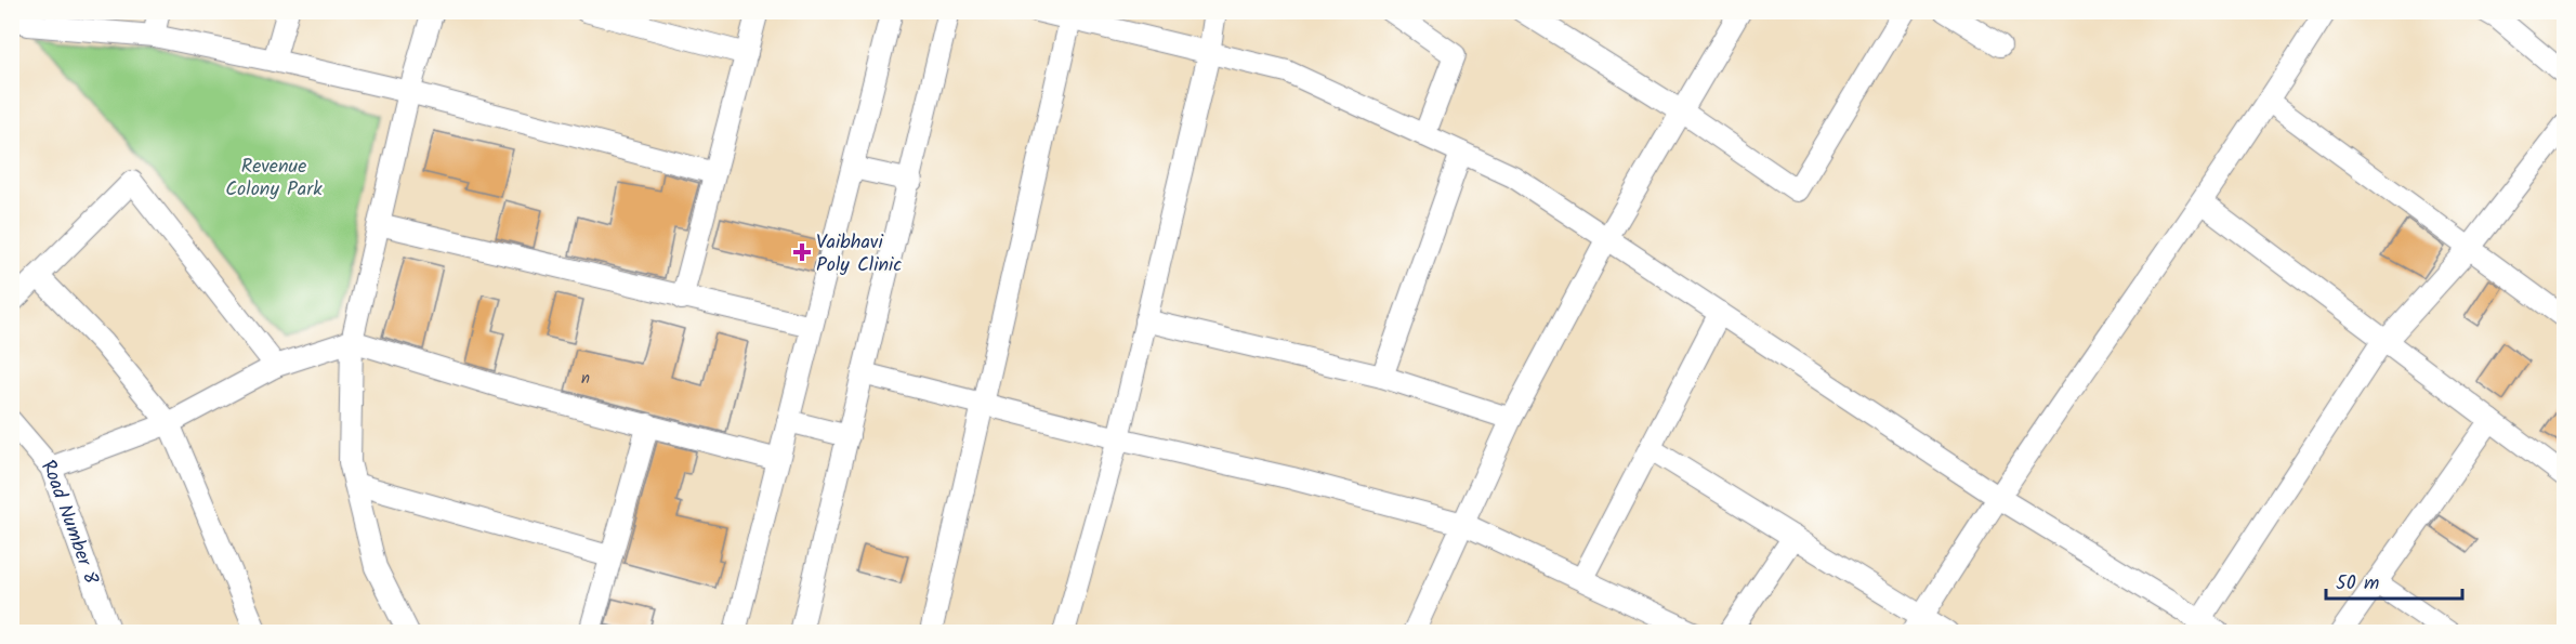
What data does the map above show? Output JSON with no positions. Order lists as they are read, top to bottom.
{
  "streets": {
    "street": ["Road Number 8"]
  },
  "parks": ["Revenue Colony Park"],
  "places": {
    "health": ["Vaibhavi Poly Clinic"]
  },
  "house_numbers": ["n"],
  "scale_bar": "50 m"
}
